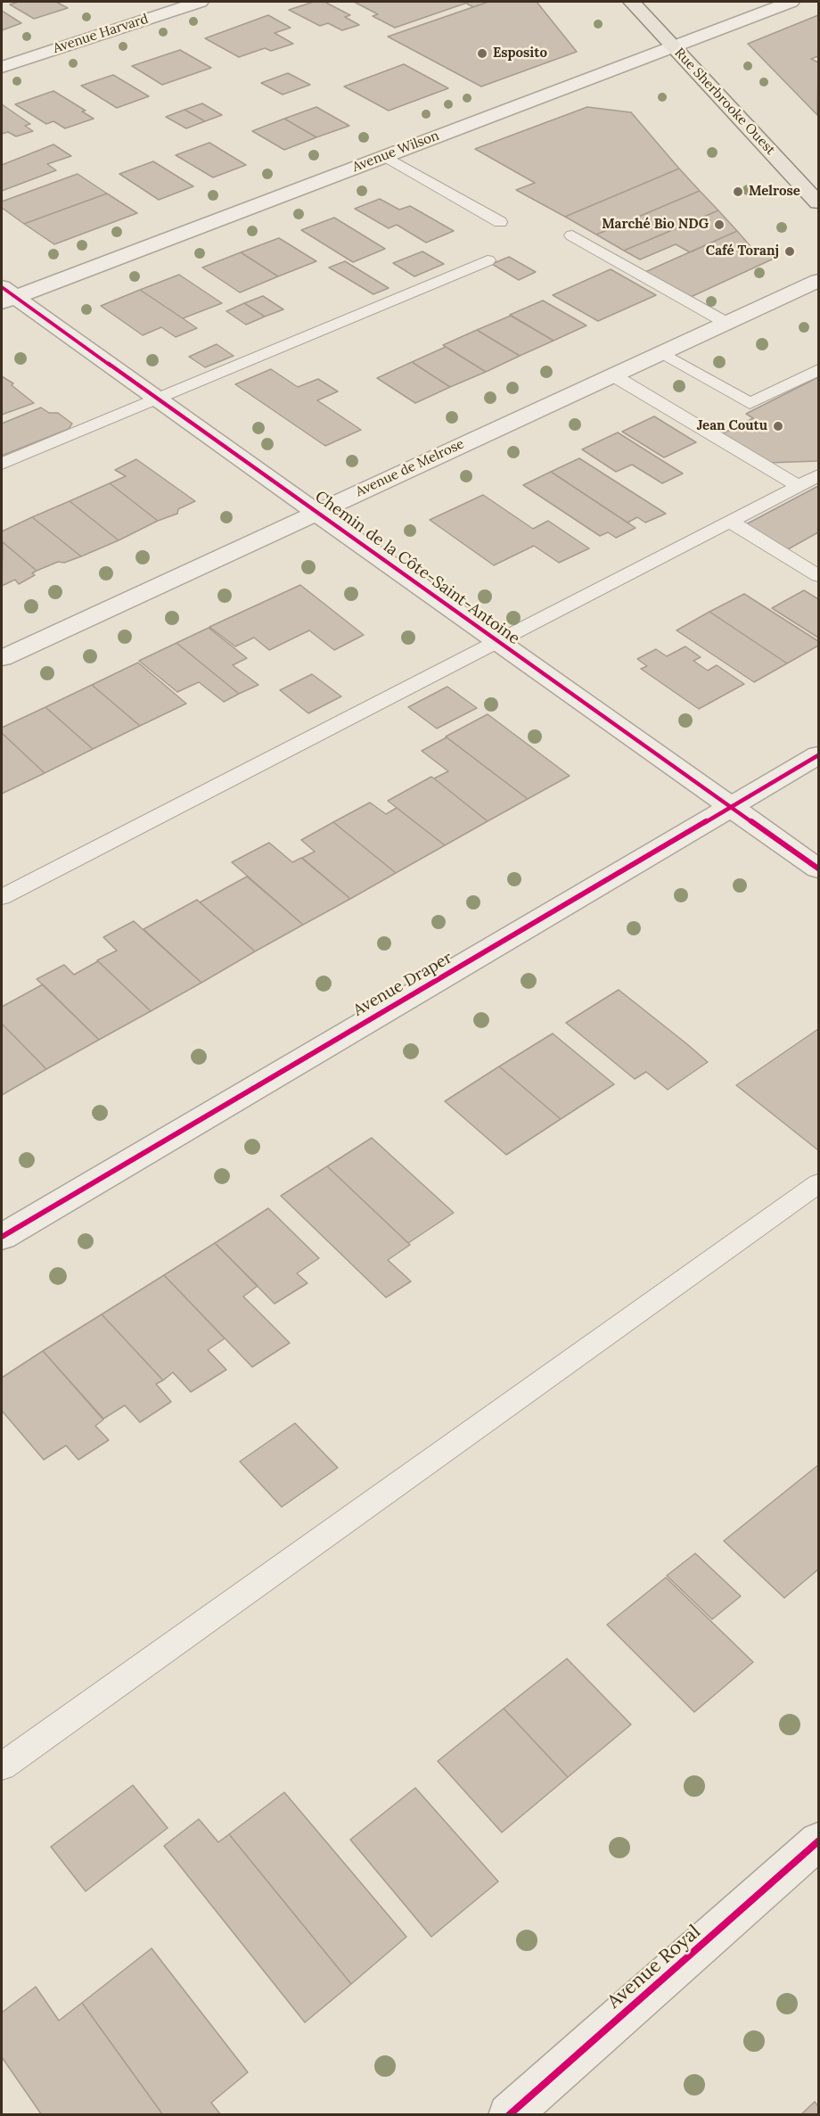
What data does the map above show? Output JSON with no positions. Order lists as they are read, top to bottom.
{
  "streets": {
    "main road": ["Rue Sherbrooke Ouest"],
    "street": [
      "Avenue Harvard",
      "Avenue Wilson",
      "Avenue de Melrose",
      "Chemin de la Côte-Saint-Antoine",
      "Avenue Draper",
      "Avenue Royal"
    ]
  },
  "crossings": [
    ["Rue Sherbrooke Ouest", "Avenue Wilson"],
    ["Avenue Wilson", "Chemin de la Côte-Saint-Antoine"],
    ["Avenue de Melrose", "Chemin de la Côte-Saint-Antoine"],
    ["Chemin de la Côte-Saint-Antoine", "Avenue Draper"]
  ],
  "places": [
    "Esposito",
    "Melrose",
    "Marché Bio NDG",
    "Café Toranj",
    "Jean Coutu"
  ]
}
